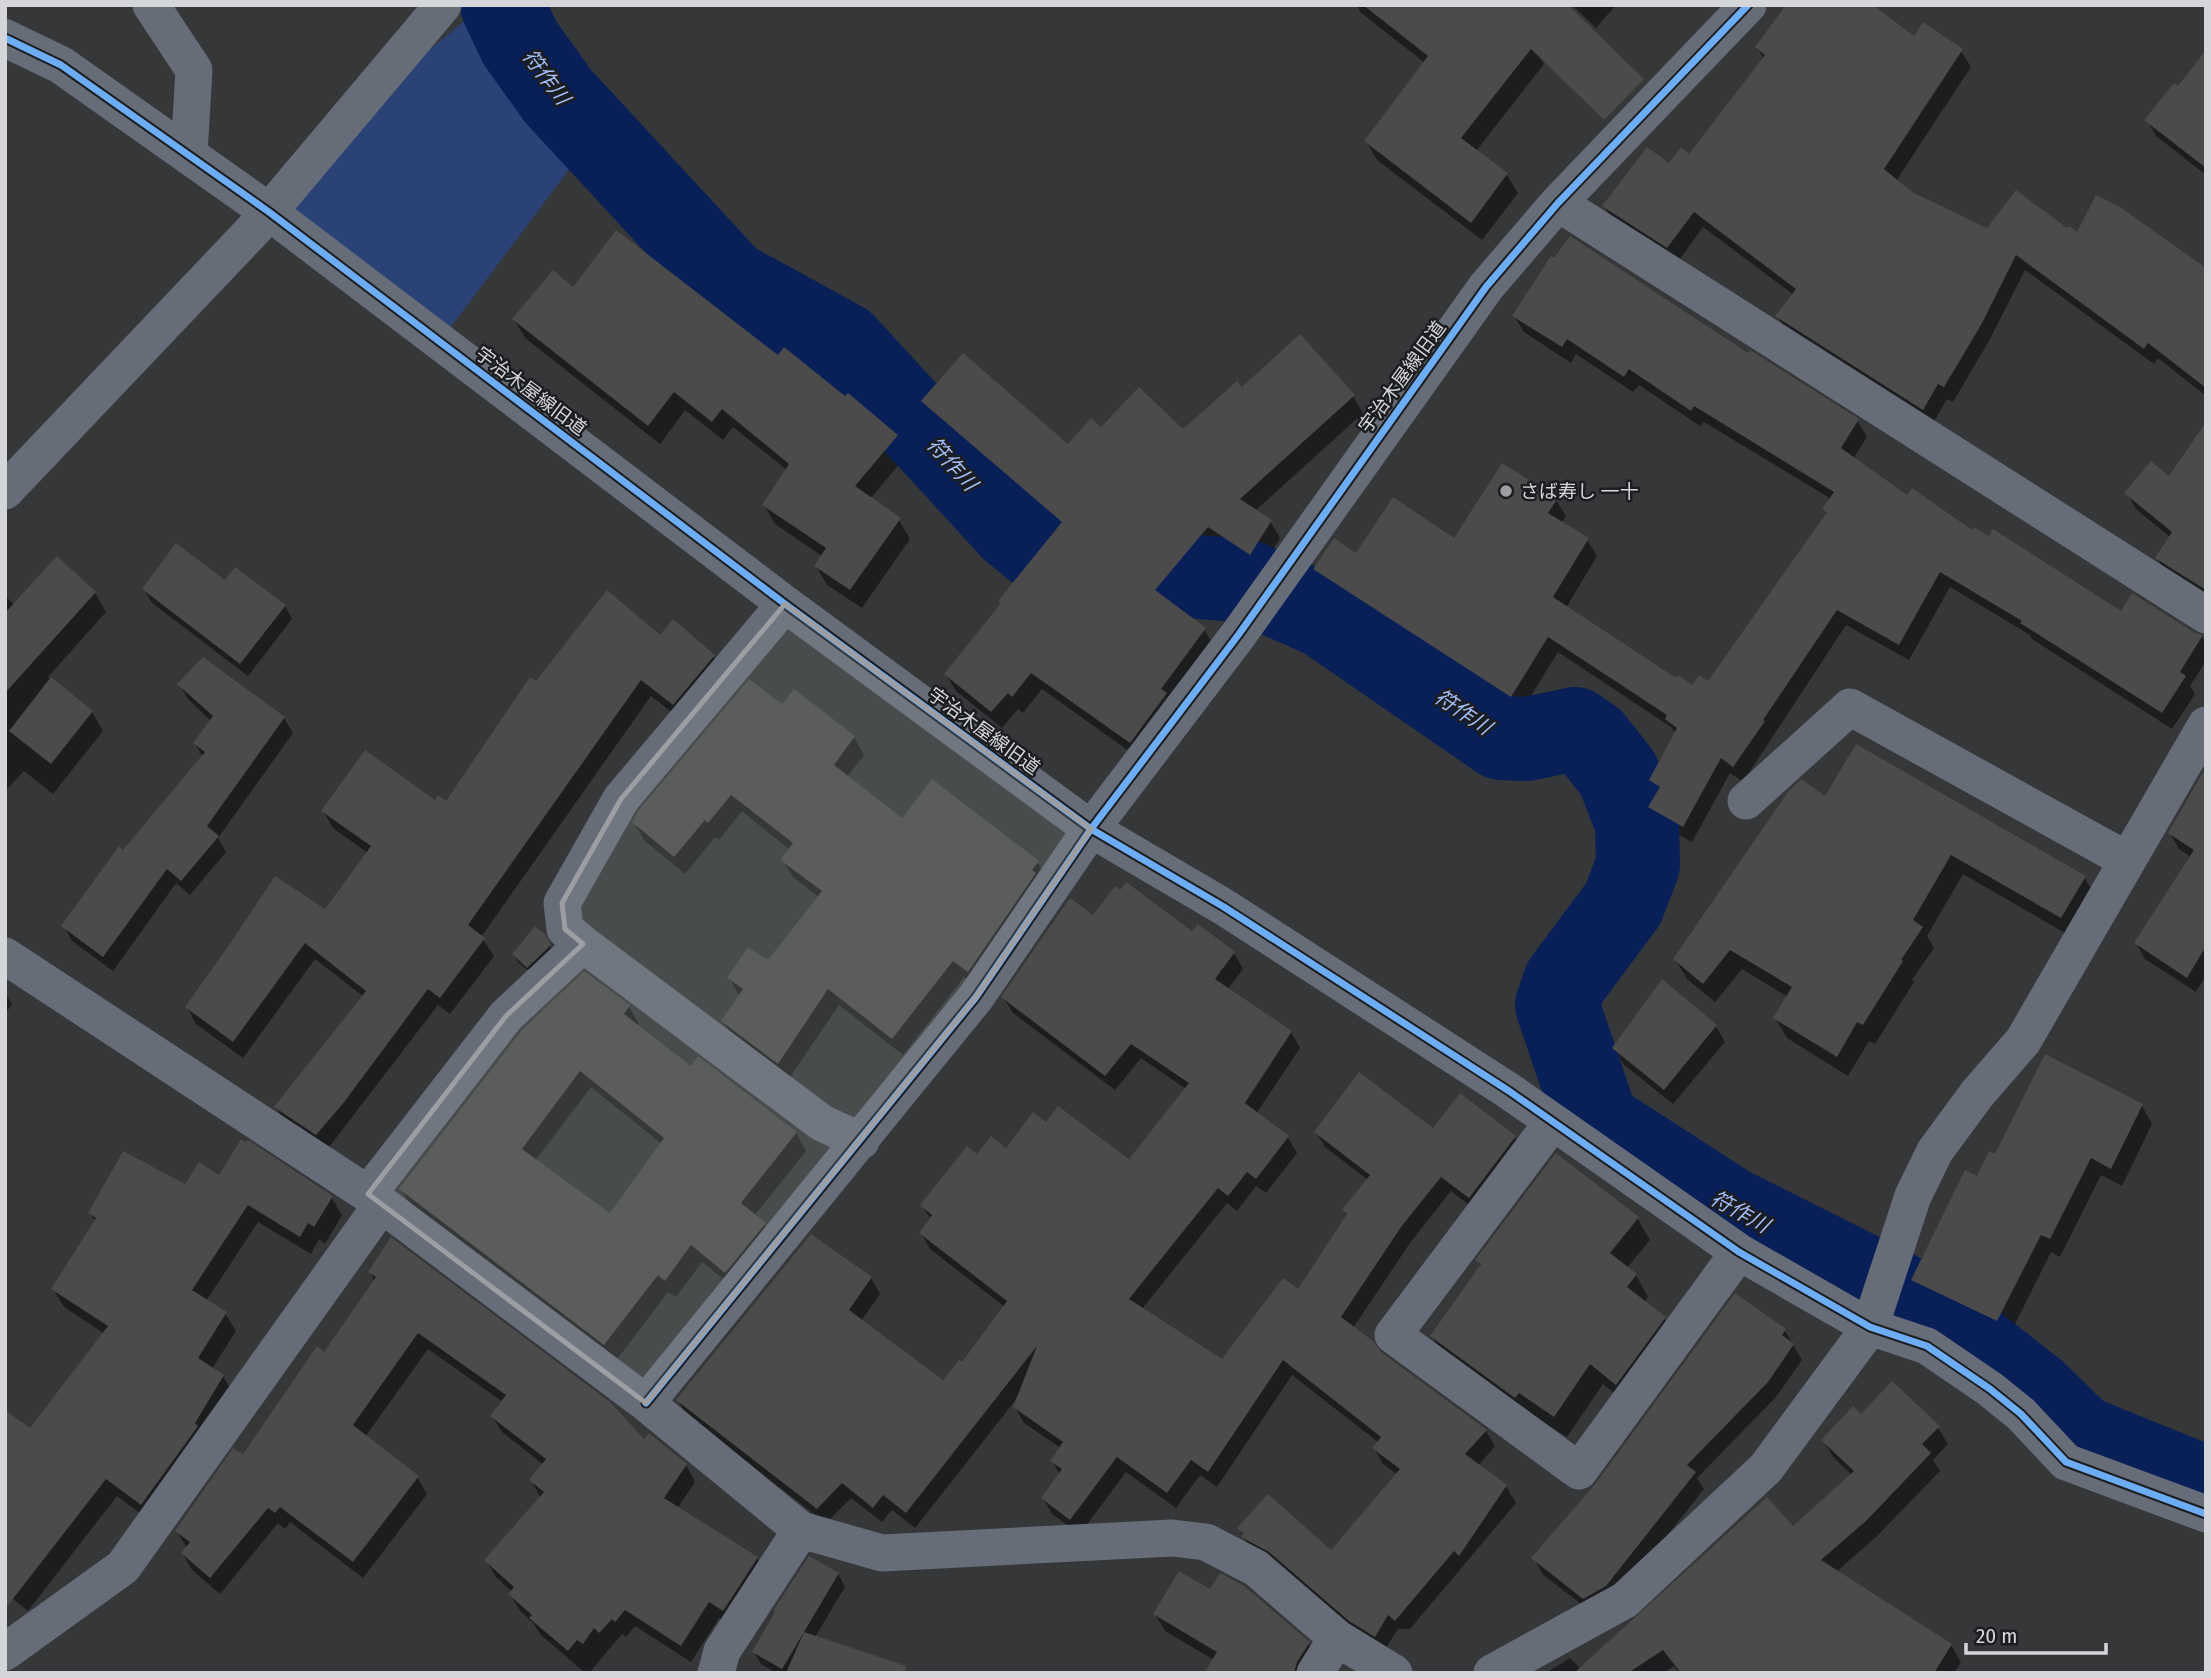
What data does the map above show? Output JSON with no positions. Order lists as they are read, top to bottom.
{
  "streets": {
    "street": ["宇治木屋線旧道"]
  },
  "water": ["符作川"],
  "places": ["さば寿し 一十"],
  "scale_bar": "20 m"
}
